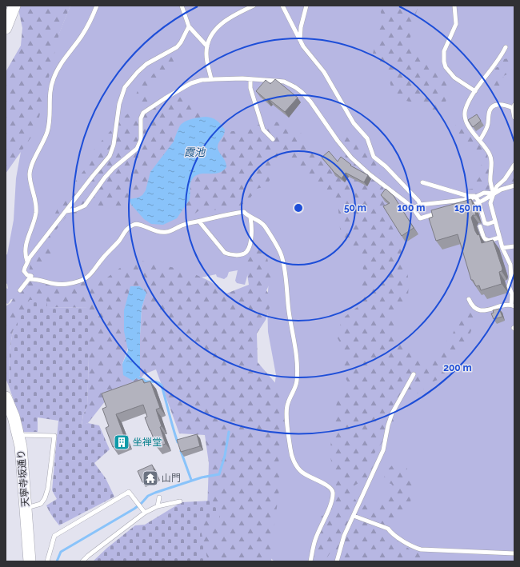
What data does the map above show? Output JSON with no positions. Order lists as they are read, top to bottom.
{
  "streets": {
    "street": ["天寧寺坂通り"]
  },
  "water": ["霞池"],
  "places": {
    "building": ["坐禅堂"],
    "temple": ["山門"]
  },
  "rings": [
    "50 m",
    "100 m",
    "150 m",
    "200 m"
  ]
}
